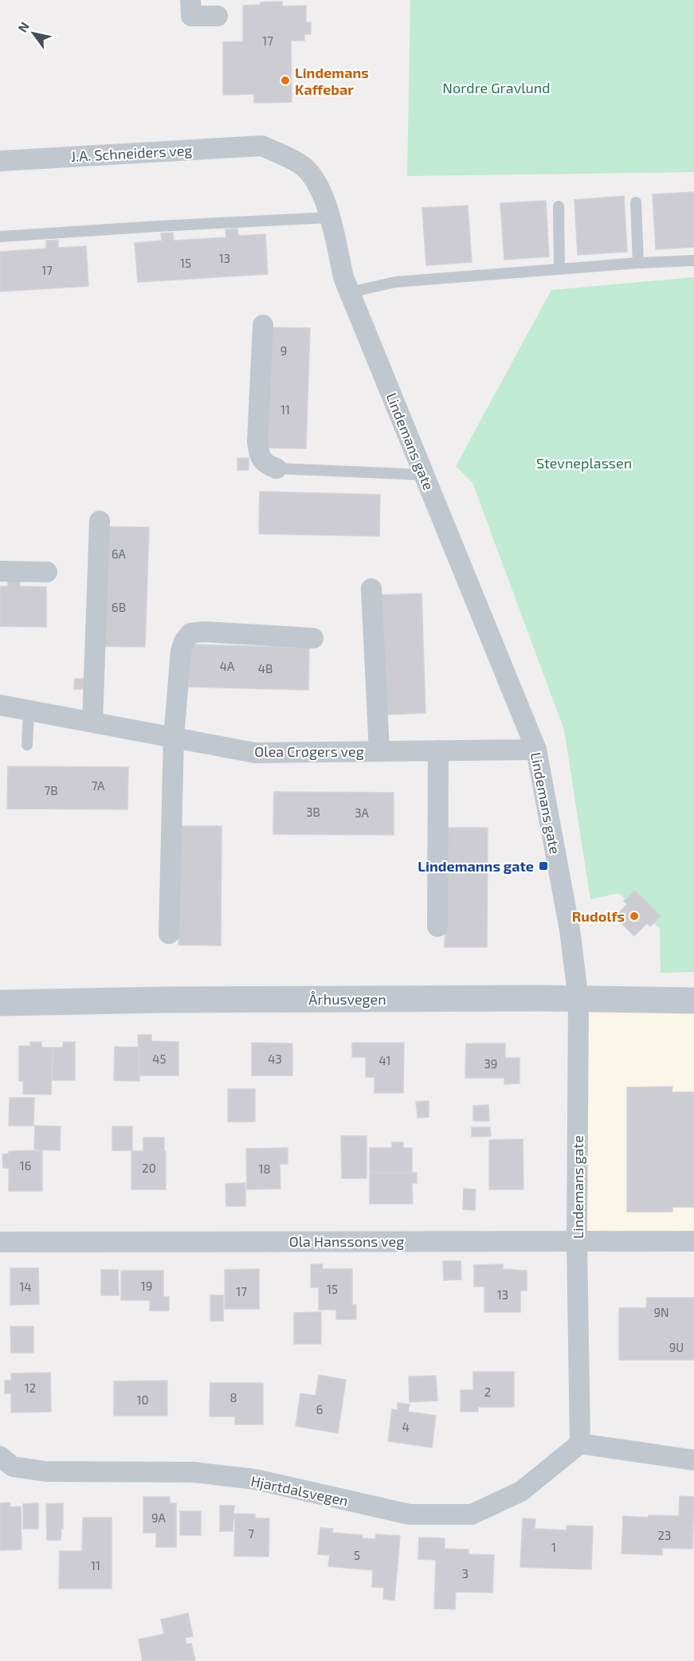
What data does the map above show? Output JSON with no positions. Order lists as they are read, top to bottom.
{
  "streets": {
    "street": [
      "J.A. Schneiders veg",
      "Lindemans gate",
      "Olea Crøgers veg",
      "Århusvegen",
      "Ola Hanssons veg",
      "Hjartdalsvegen"
    ]
  },
  "crossings": [
    ["J.A. Schneiders veg", "Lindemans gate"],
    ["Lindemans gate", "Olea Crøgers veg"],
    ["Lindemans gate", "Århusvegen"],
    ["Lindemans gate", "Ola Hanssons veg"],
    ["Lindemans gate", "Hjartdalsvegen"]
  ],
  "parks": ["Nordre Gravlund", "Stevneplassen"],
  "places": {
    "other": ["Lindemans Kaffebar", "Rudolfs"],
    "transit": ["Lindemanns gate"]
  },
  "house_numbers": [
    "17",
    "13",
    "15",
    "17",
    "9",
    "11",
    "6A",
    "6B",
    "4A",
    "4B",
    "7A",
    "7B",
    "3B",
    "3A",
    "45",
    "43",
    "41",
    "39",
    "16",
    "20",
    "18",
    "19",
    "14",
    "15",
    "17",
    "13",
    "9N",
    "9U",
    "12",
    "2",
    "8",
    "10",
    "6",
    "4",
    "9A",
    "7",
    "23",
    "1",
    "5",
    "11",
    "3"
  ],
  "north": "top left"
}
